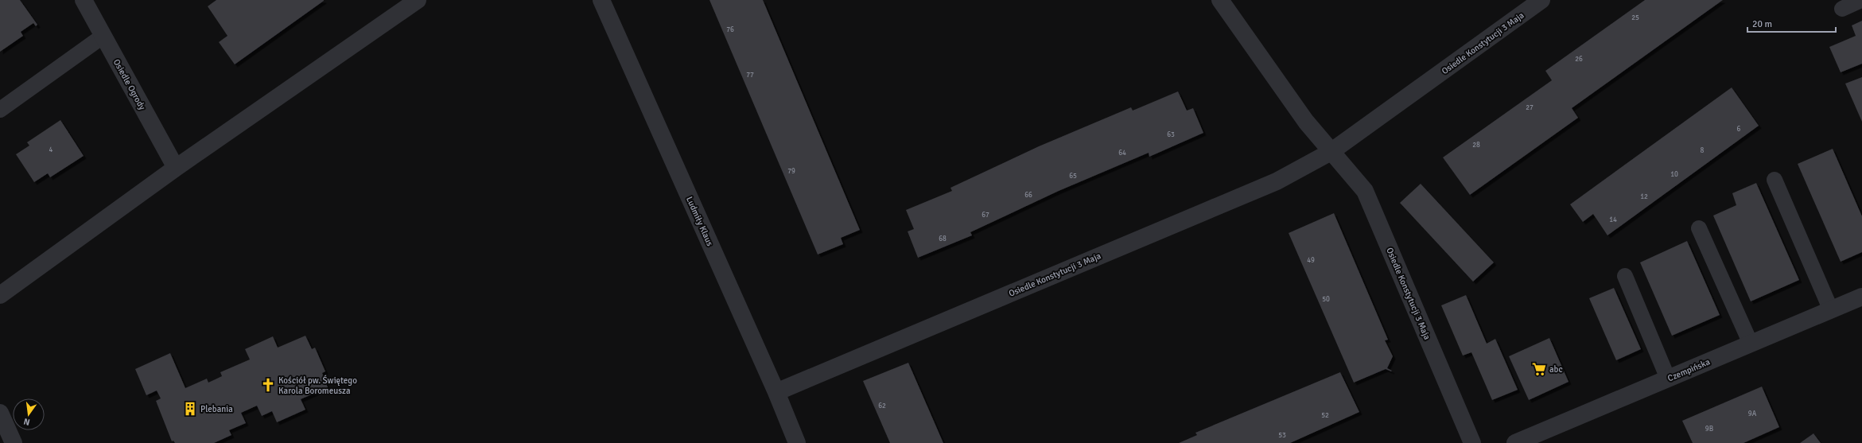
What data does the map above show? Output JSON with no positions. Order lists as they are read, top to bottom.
{
  "streets": {
    "street": [
      "Osiedle Konstytucji 3 Maja",
      "Osiedle Ogrody",
      "Ludmiły Klaus",
      "Czempińska"
    ]
  },
  "crossings": [
    ["Osiedle Konstytucji 3 Maja", "Ludmiły Klaus"]
  ],
  "places": {
    "supermarket": ["abc"],
    "church": ["Kościół pw. Świętego Karola Boromeusza"],
    "building": ["Plebania"]
  },
  "house_numbers": [
    "25",
    "76",
    "26",
    "77",
    "27",
    "6",
    "63",
    "28",
    "4",
    "8",
    "64",
    "79",
    "10",
    "65",
    "66",
    "12",
    "67",
    "14",
    "68",
    "49",
    "50",
    "62",
    "9A",
    "52",
    "9B",
    "53"
  ],
  "scale_bar": "20 m",
  "north": "bottom"
}
